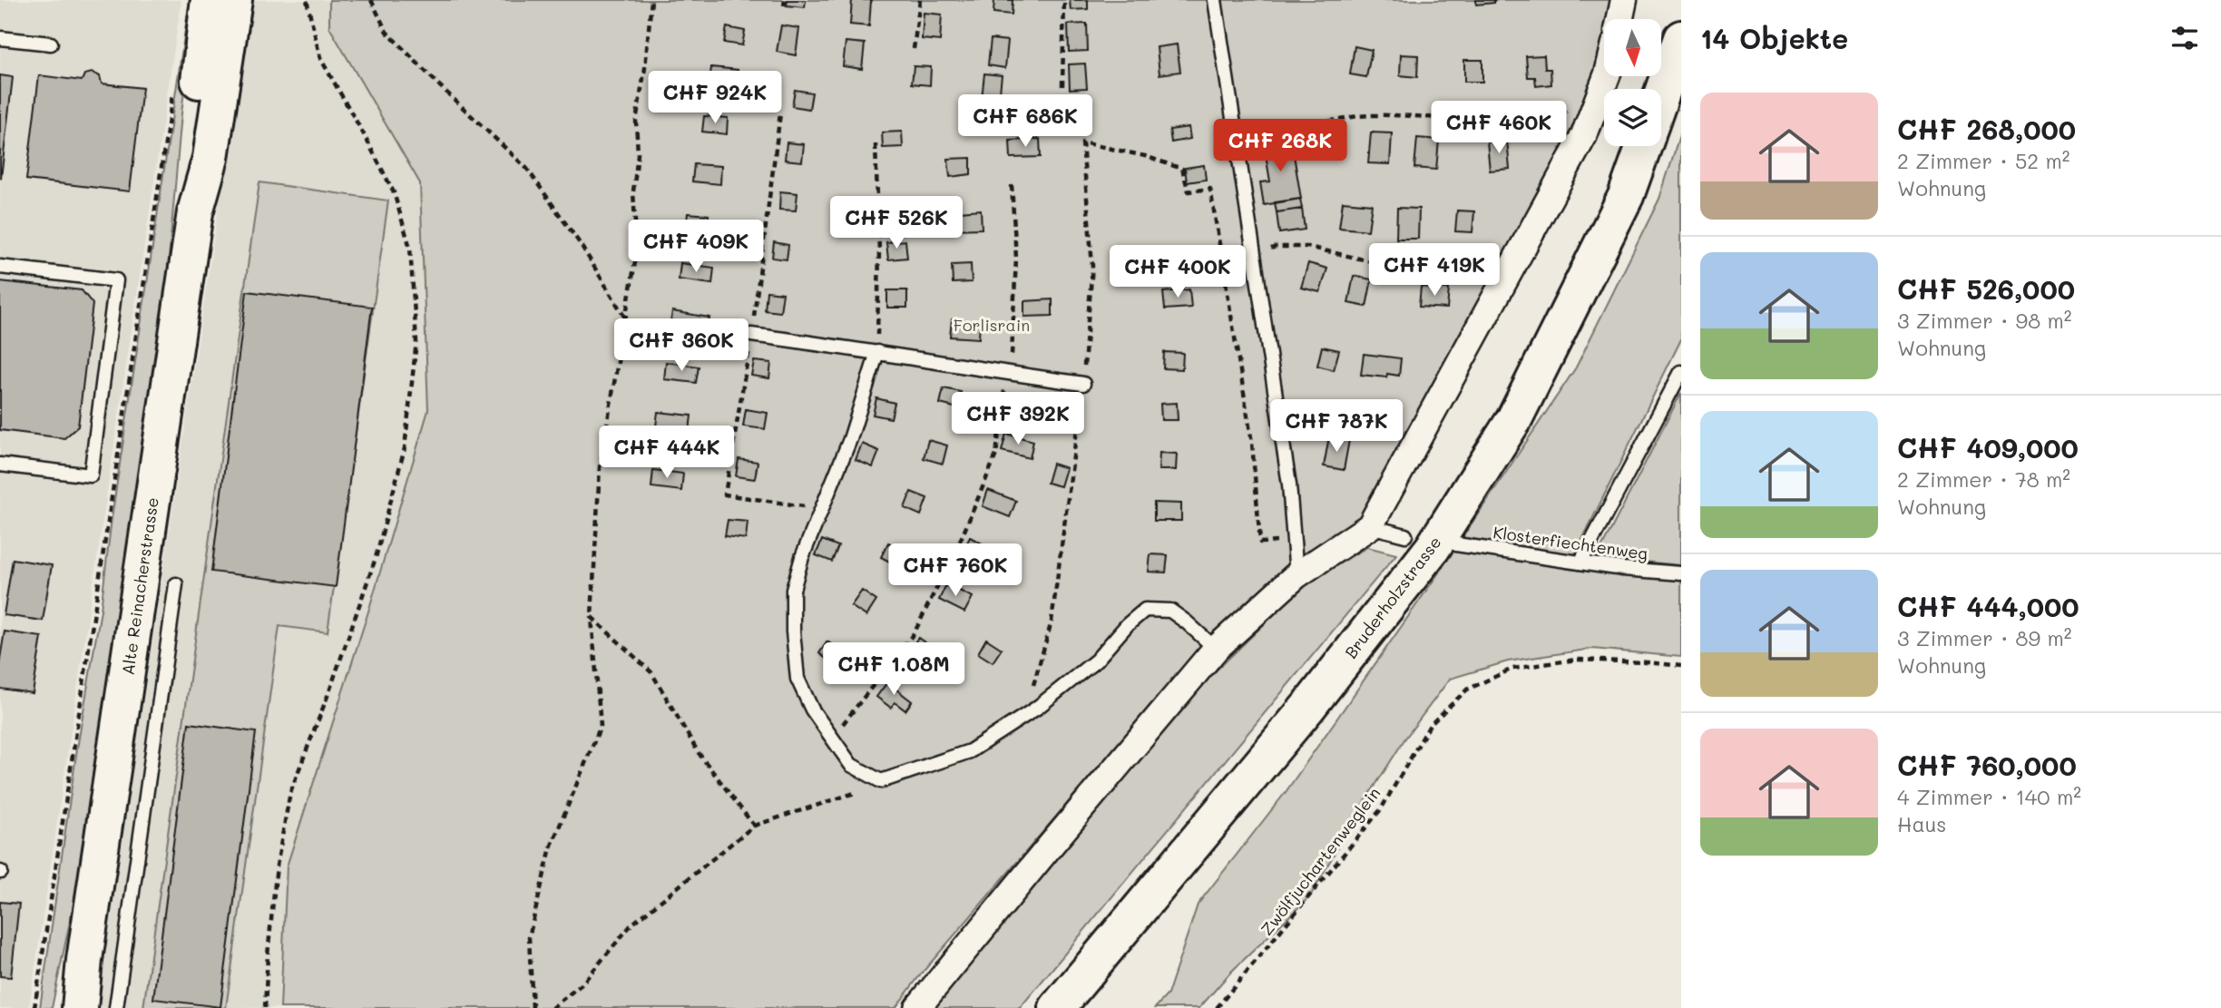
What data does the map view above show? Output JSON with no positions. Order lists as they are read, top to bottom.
{
  "streets": {
    "main road": ["Alte Reinacherstrasse", "Bruderholzstrasse"],
    "lane": ["Klosterfiechtenweg"],
    "path": ["Zwölfjuchartenweglein"]
  },
  "parks": ["Forlisrain"],
  "north": "bottom",
  "page": {
    "heading": "14 Objekte",
    "price": [
      "CHF 924K",
      "CHF 686K",
      "CHF 460K",
      "CHF 268K",
      "CHF 526K",
      "CHF 409K",
      "CHF 419K",
      "CHF 400K",
      "CHF 360K",
      "CHF 392K",
      "CHF 787K",
      "CHF 444K",
      "CHF 760K",
      "CHF 1.08M"
    ],
    "list": [
      {
        "name": "CHF 268,000",
        "note": "2 Zimmer · 52 m² · Wohnung"
      },
      {
        "name": "CHF 526,000",
        "note": "3 Zimmer · 98 m² · Wohnung"
      },
      {
        "name": "CHF 409,000",
        "note": "2 Zimmer · 78 m² · Wohnung"
      },
      {
        "name": "CHF 444,000",
        "note": "3 Zimmer · 89 m² · Wohnung"
      },
      {
        "name": "CHF 760,000",
        "note": "4 Zimmer · 140 m² · Haus"
      }
    ]
  }
}
